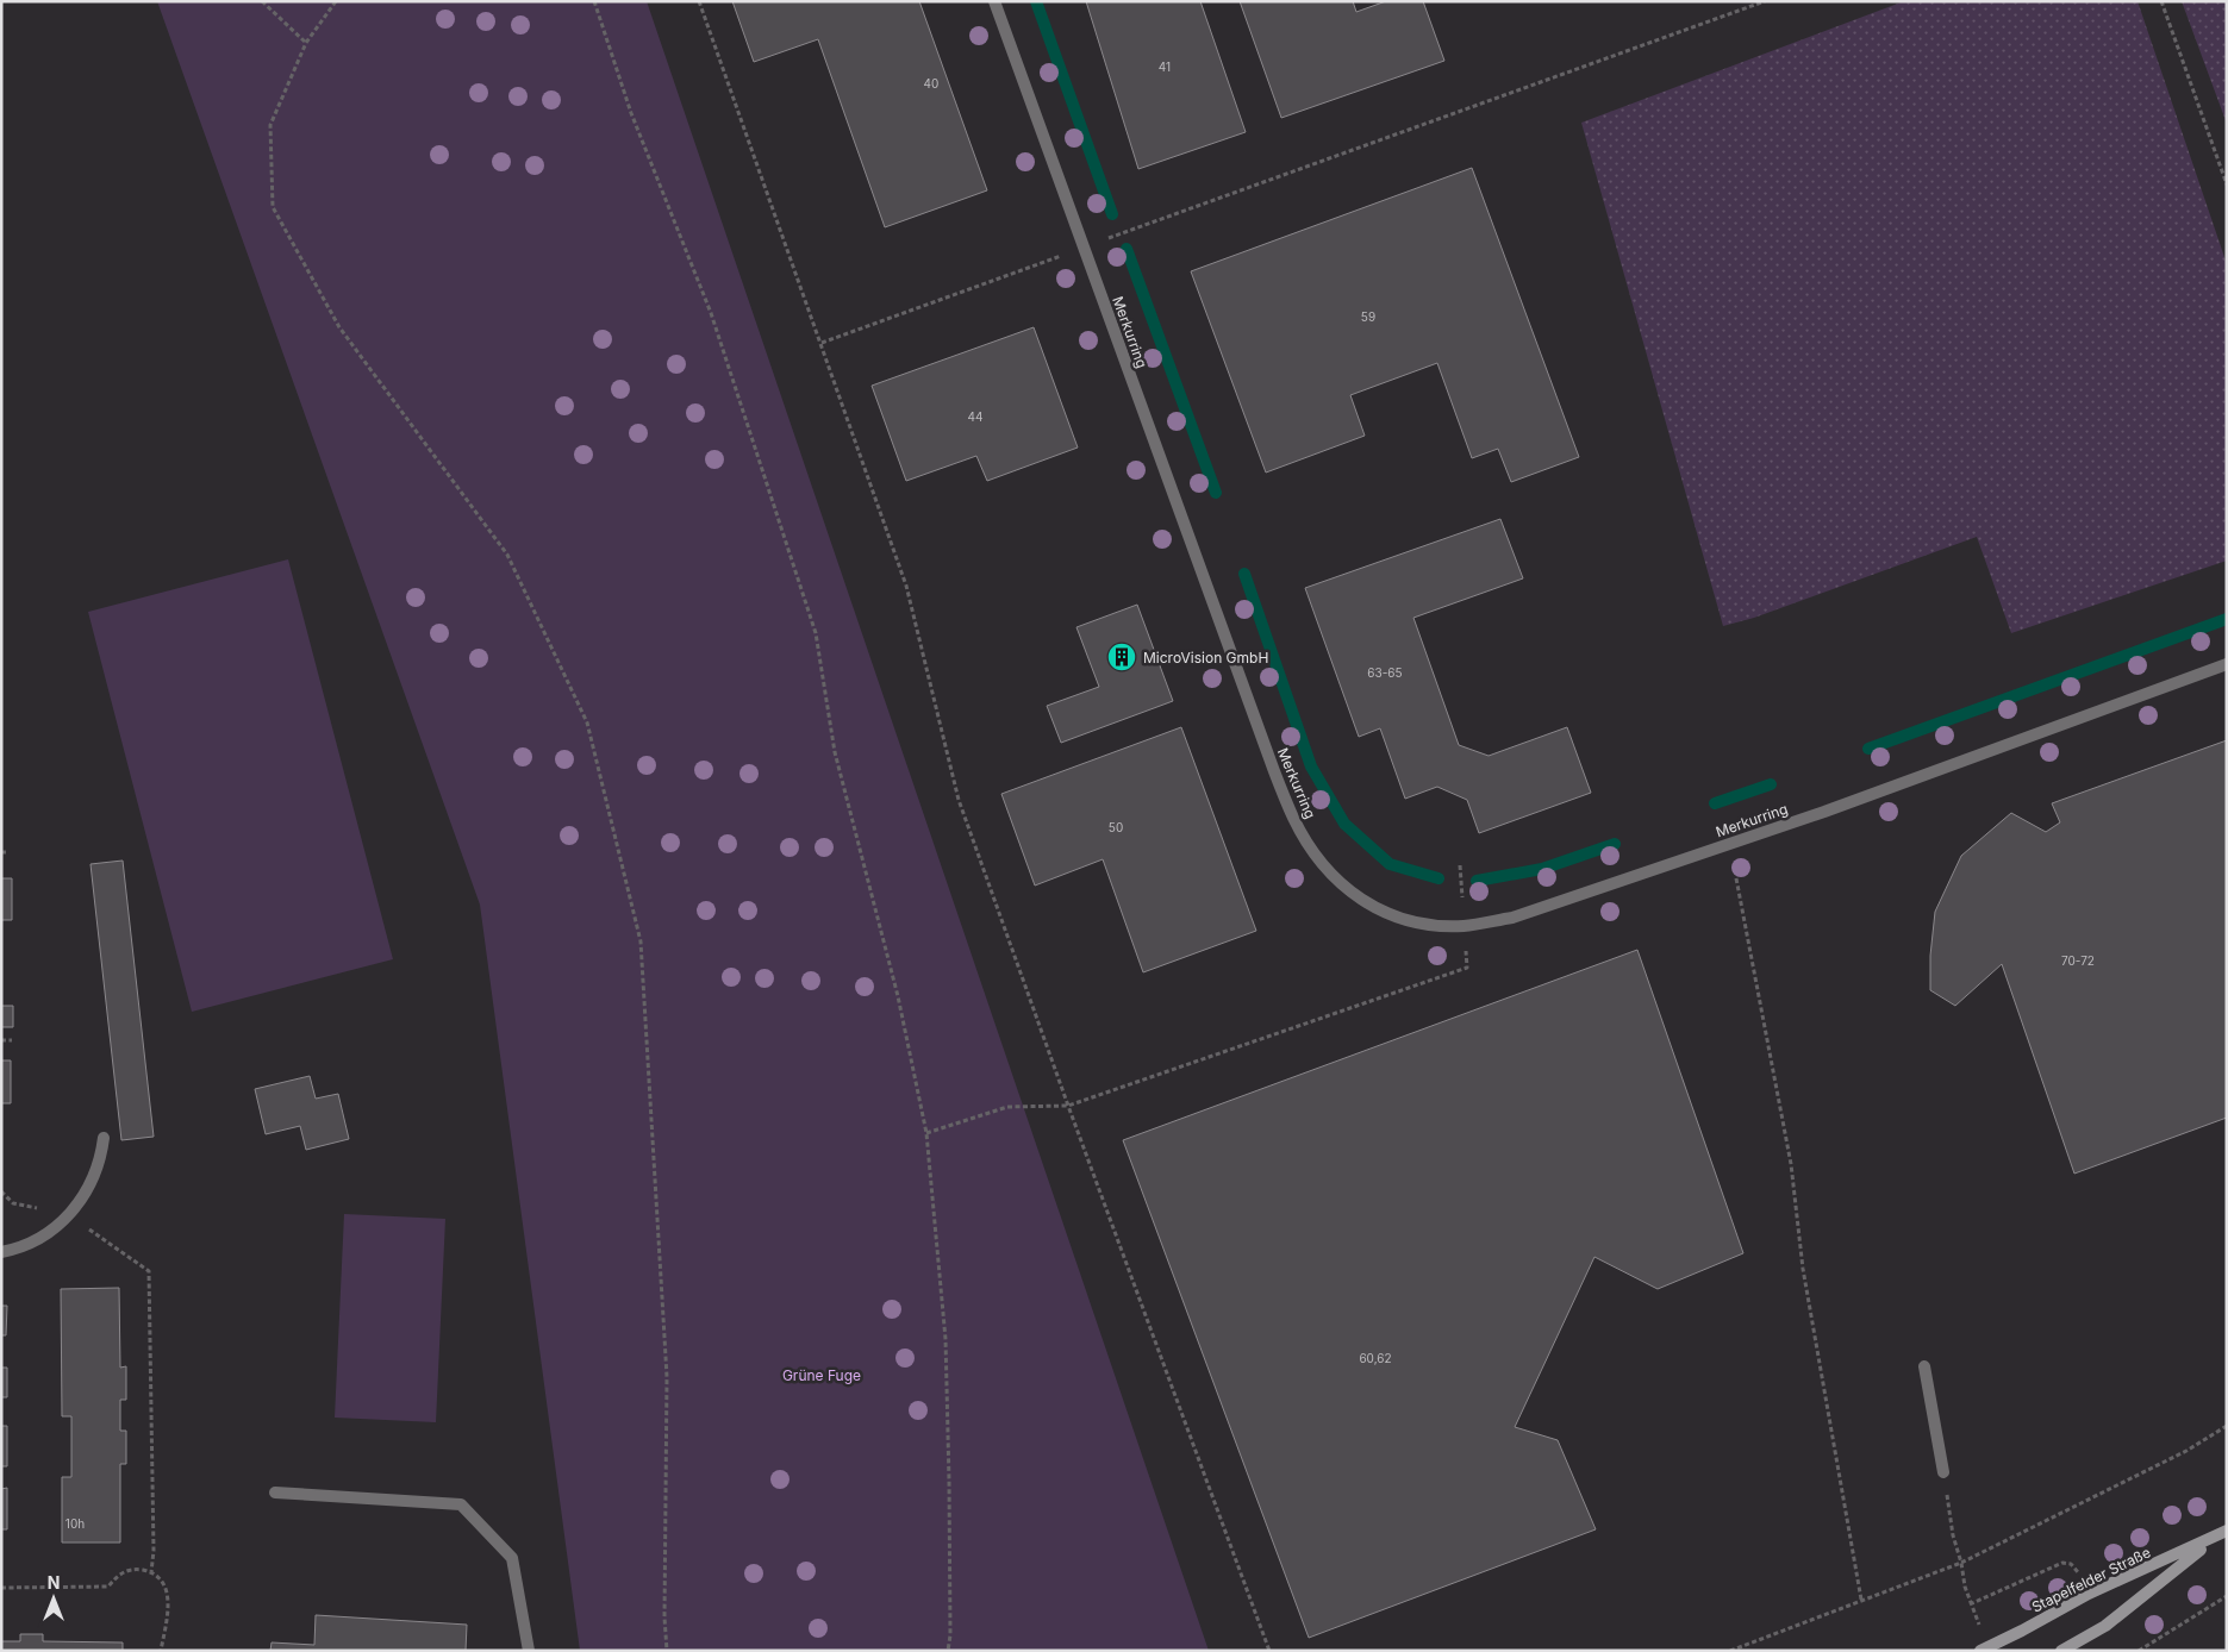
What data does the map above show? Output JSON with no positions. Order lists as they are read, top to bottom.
{
  "streets": {
    "street": ["Merkurring", "Stapelfelder Straße"]
  },
  "parks": ["Grüne Fuge"],
  "places": {
    "building": ["MicroVision GmbH"]
  },
  "house_numbers": [
    "41",
    "40",
    "59",
    "44",
    "63-65",
    "50",
    "70-72",
    "60,62",
    "10h"
  ],
  "north": "top"
}
